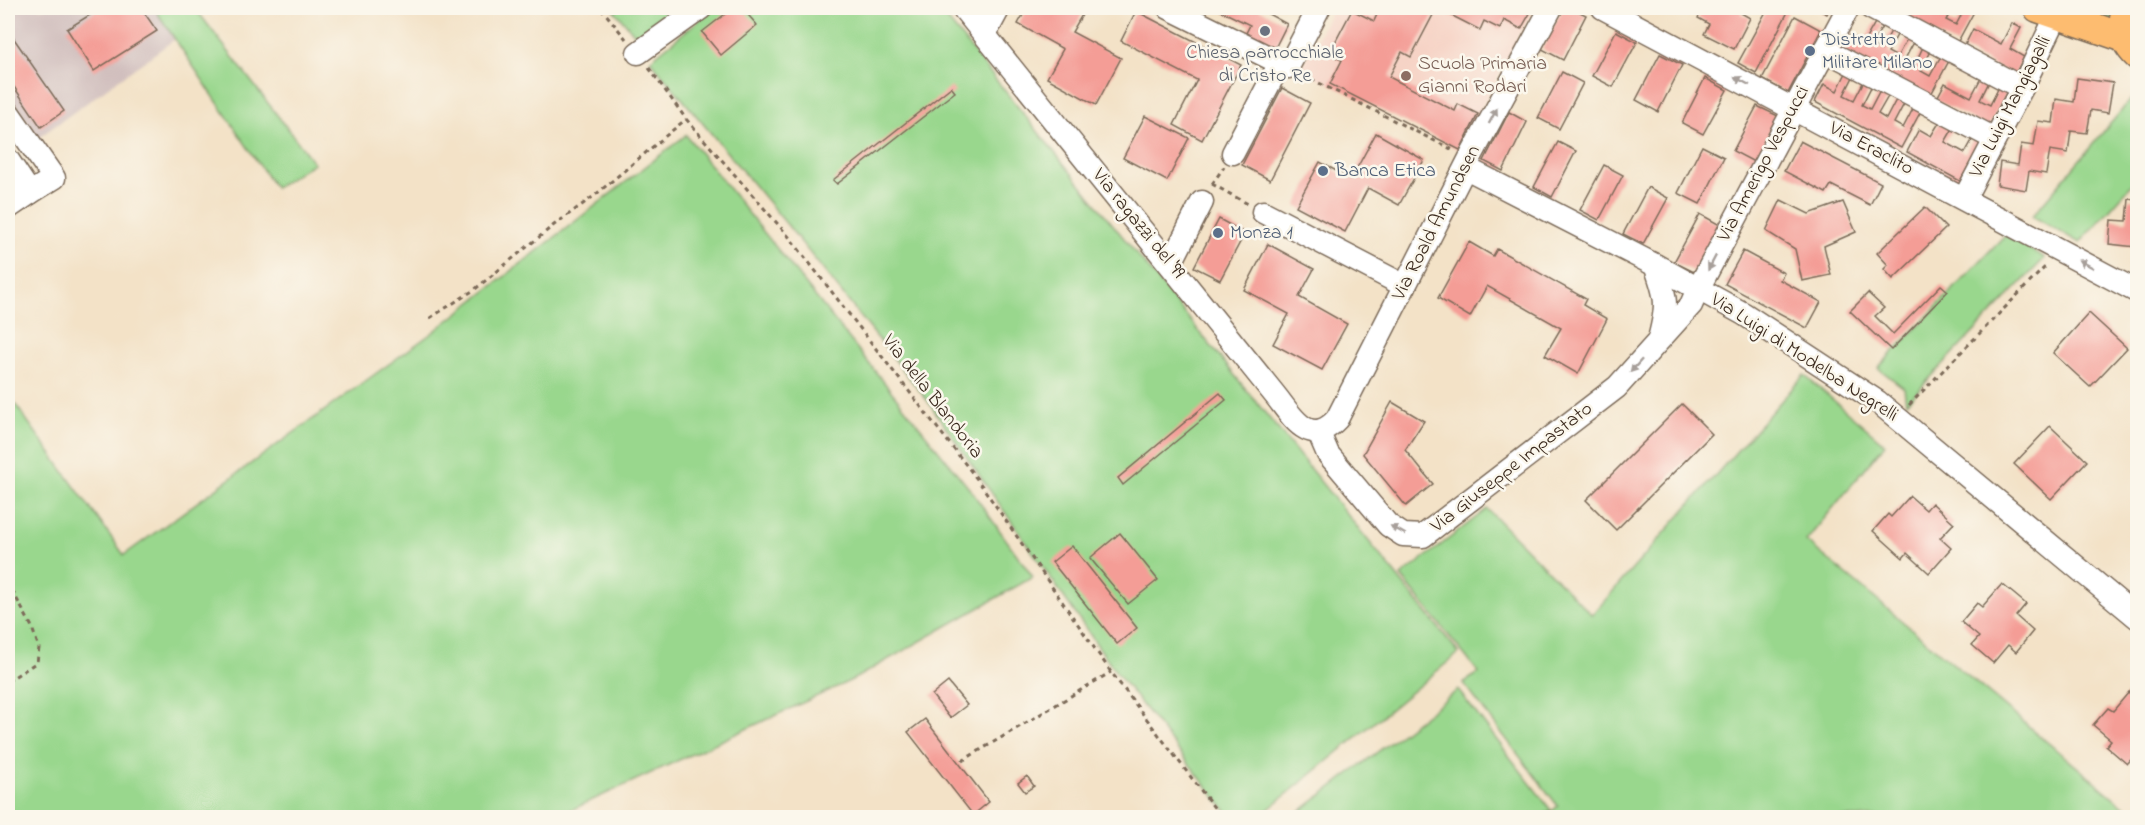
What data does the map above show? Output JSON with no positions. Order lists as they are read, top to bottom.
{
  "streets": {
    "street": [
      "Via Luigi Mangiagalli",
      "Via Eraclito",
      "Via Amerigo Vespucci",
      "Via Roald Amundsen",
      "Via ragazzi del '99",
      "Via Luigi di Modelba Negrelli",
      "Via Giuseppe Impastato"
    ],
    "path": ["Via della Blandoria"]
  },
  "crossings": [
    ["Via Luigi Mangiagalli", "Via Eraclito"],
    ["Via Eraclito", "Via Amerigo Vespucci"],
    ["Via Amerigo Vespucci", "Via Luigi di Modelba Negrelli"],
    ["Via Amerigo Vespucci", "Via Giuseppe Impastato"],
    ["Via Roald Amundsen", "Via ragazzi del '99"],
    ["Via Roald Amundsen", "Via Luigi di Modelba Negrelli"],
    ["Via Roald Amundsen", "Via Giuseppe Impastato"],
    ["Via ragazzi del '99", "Via Giuseppe Impastato"],
    ["Via Luigi di Modelba Negrelli", "Via Giuseppe Impastato"]
  ],
  "one_way": ["Via Eraclito", "Via Amerigo Vespucci", "Via Roald Amundsen"],
  "places": [
    "Chiesa parrocchiale di Cristo Re",
    "Distretto Militare Milano",
    "Scuola Primaria Gianni Rodari",
    "Banca Etica",
    "Monza 1"
  ]
}
